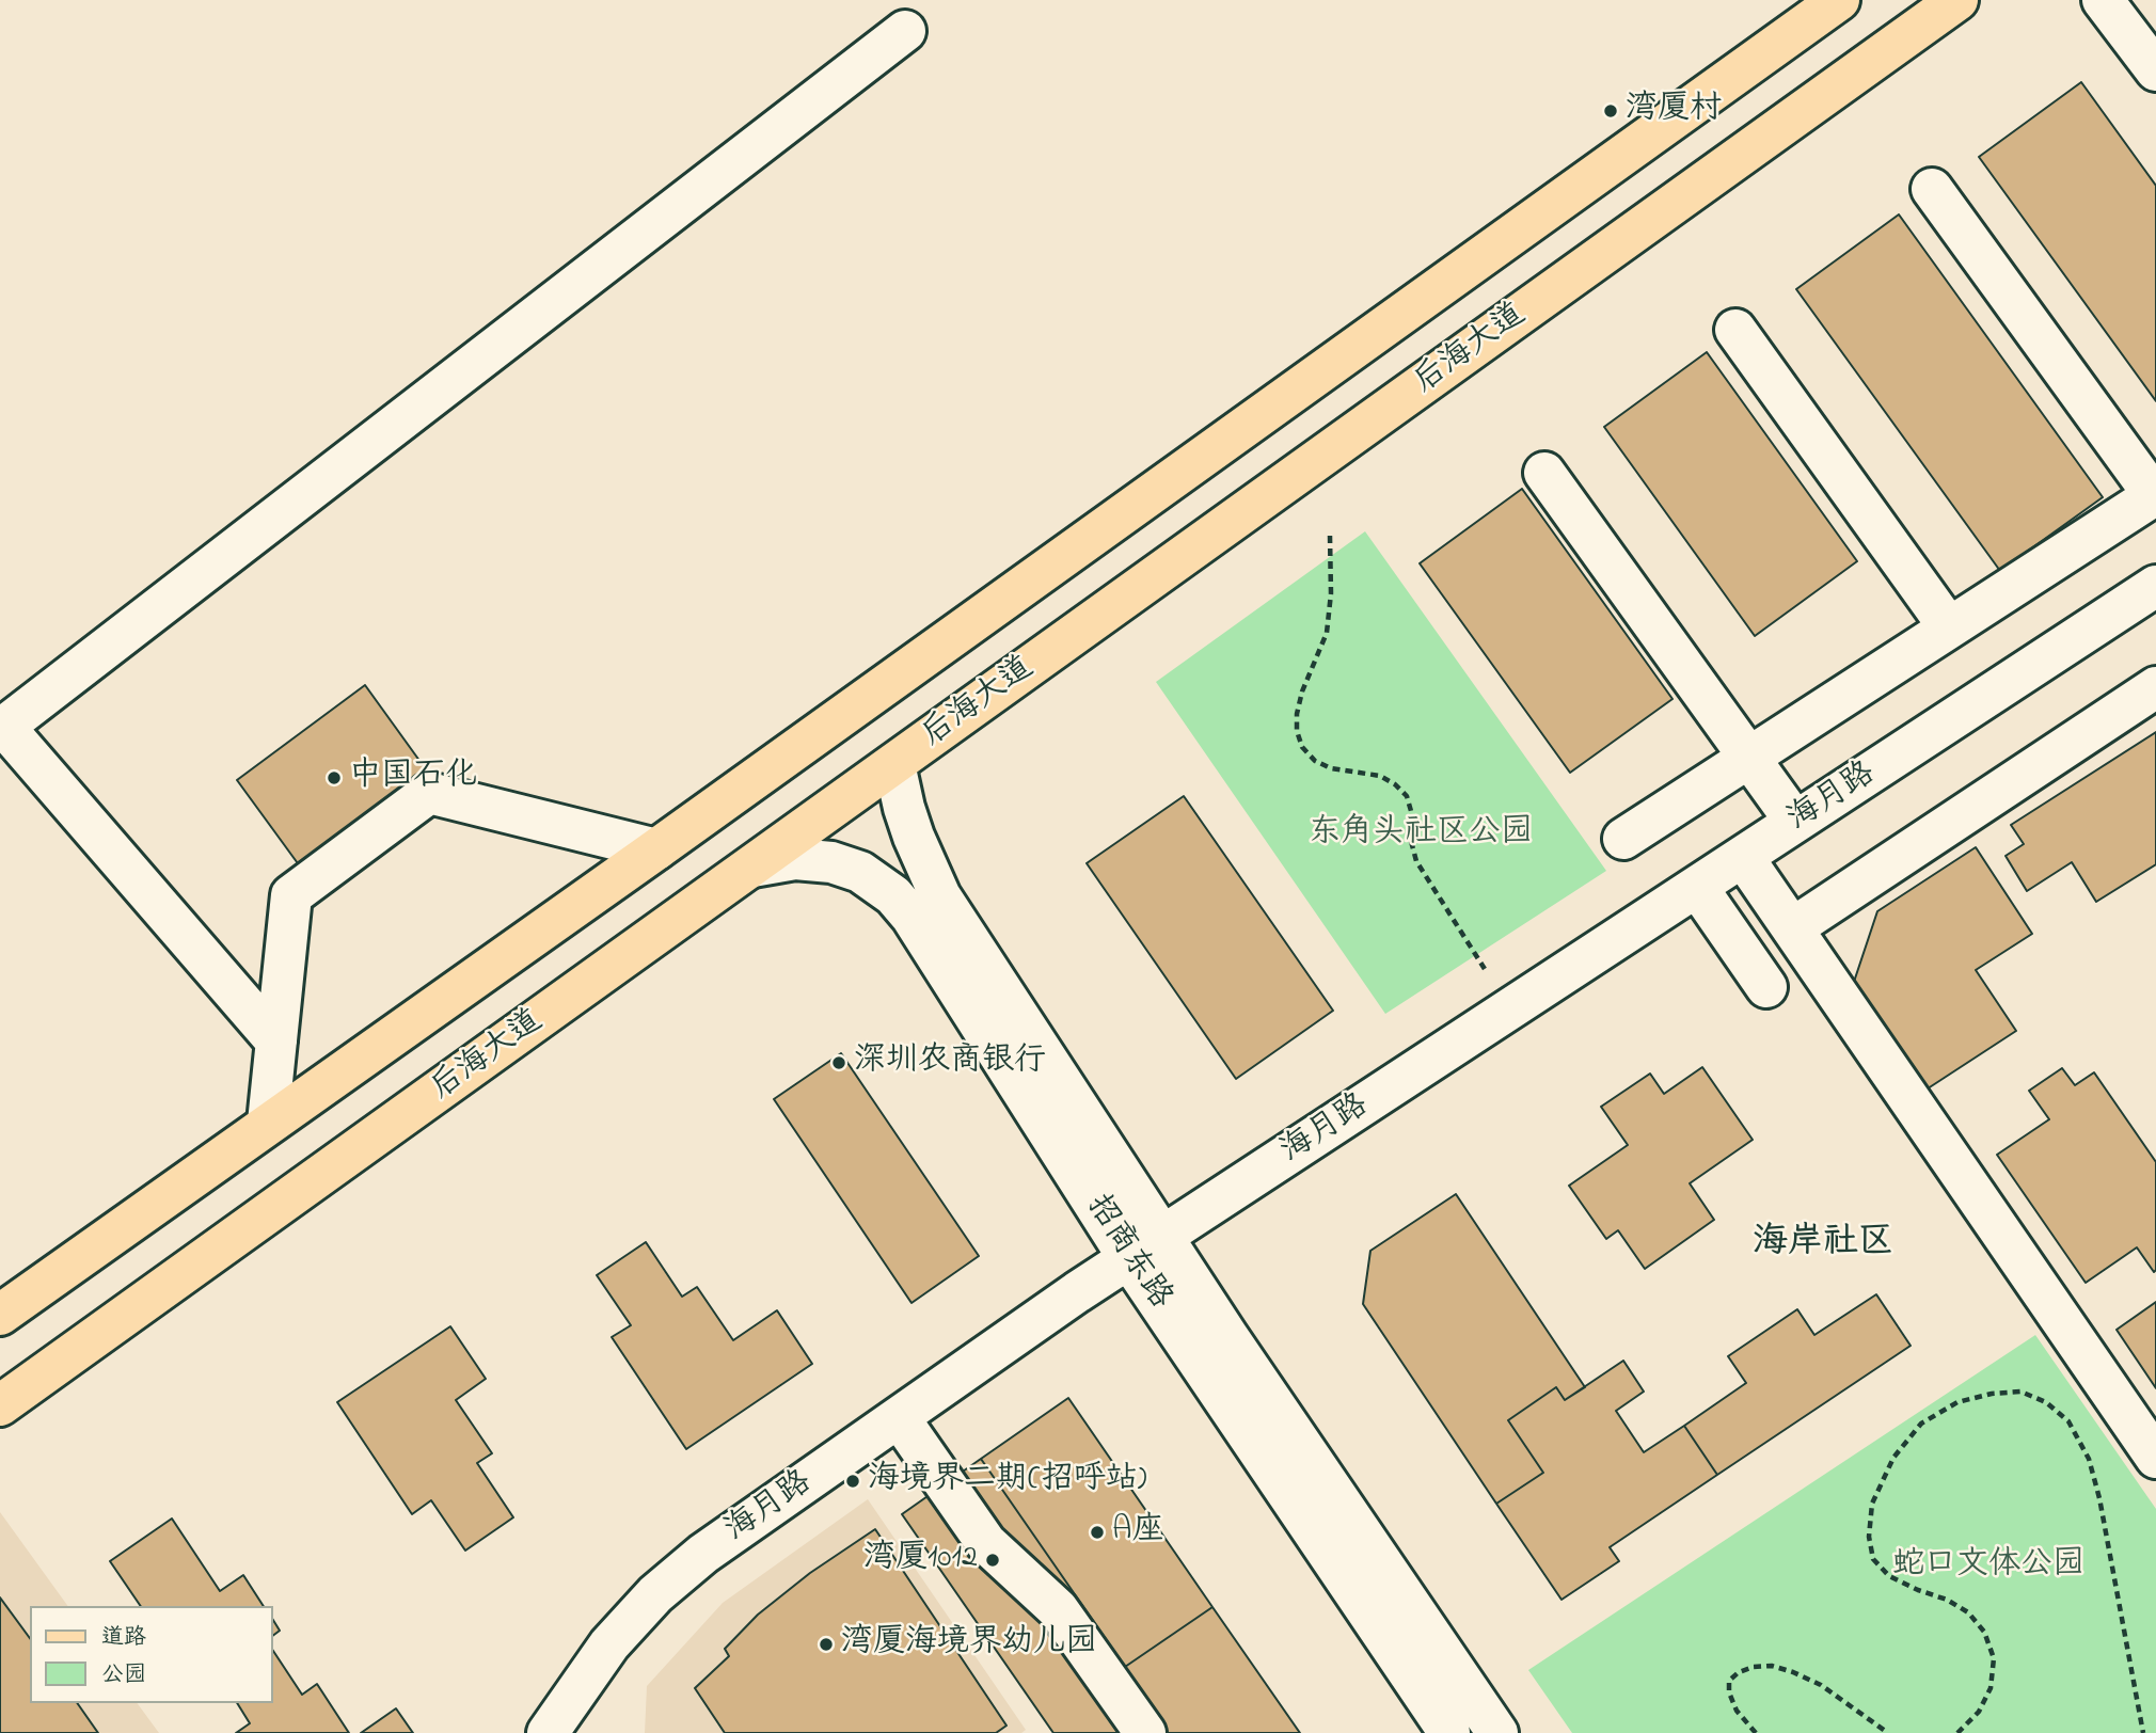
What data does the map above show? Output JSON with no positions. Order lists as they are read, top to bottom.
{
  "streets": {
    "main road": ["后海大道"],
    "street": ["海月路", "招商东路"]
  },
  "crossings": [
    ["后海大道", "招商东路"],
    ["海月路", "招商东路"]
  ],
  "districts": ["海岸社区"],
  "parks": ["东角头社区公园", "蛇口文体公园"],
  "places": [
    "湾厦村",
    "中国石化",
    "深圳农商银行",
    "海境界二期(招呼站)",
    "A座",
    "湾厦1012",
    "湾厦海境界幼儿园"
  ],
  "legend": ["道路", "公园"]
}
